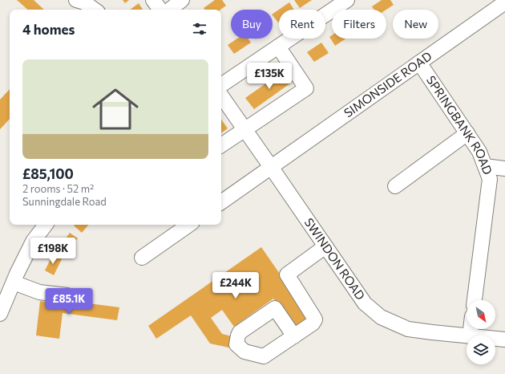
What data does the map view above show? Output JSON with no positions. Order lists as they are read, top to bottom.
{
  "streets": {
    "street": ["SIMONSIDE ROAD", "SPRINGBANK ROAD", "SWINDON ROAD"]
  },
  "crossings": [
    ["SIMONSIDE ROAD", "SPRINGBANK ROAD"],
    ["SIMONSIDE ROAD", "SWINDON ROAD"]
  ],
  "north": "bottom right",
  "page": {
    "chip": [
      "Buy",
      "Rent",
      "Filters",
      "New"
    ],
    "heading": "4 homes",
    "list": [
      {
        "name": "£85,100",
        "note": "2 rooms · 52 m² · Sunningdale Road"
      }
    ],
    "price": [
      "£135K",
      "£198K",
      "£244K",
      "£85.1K"
    ]
  }
}
